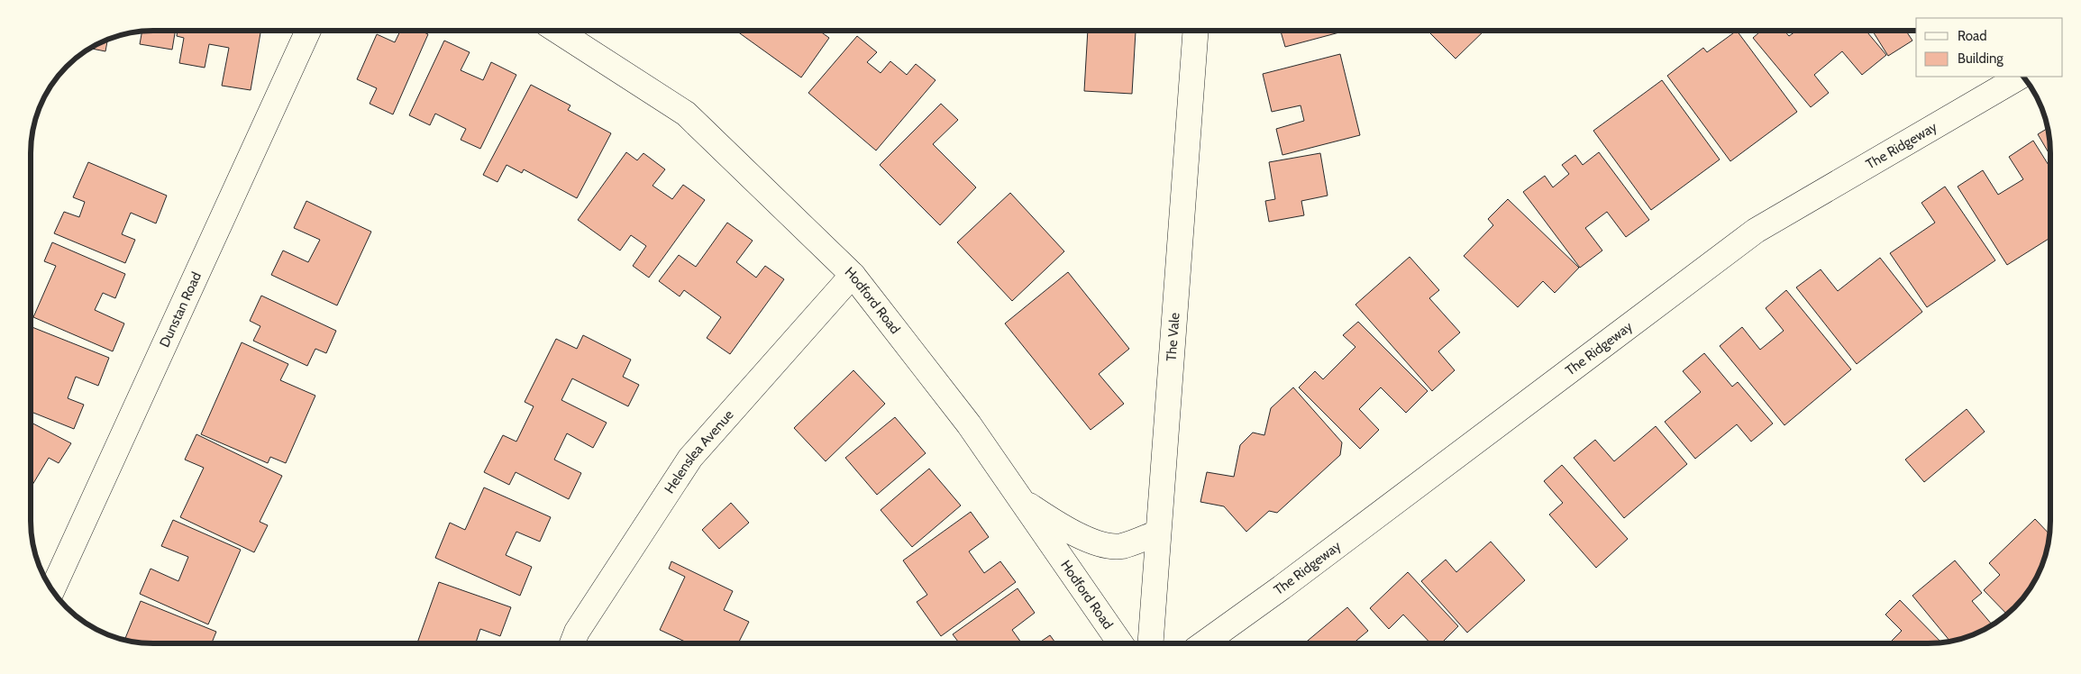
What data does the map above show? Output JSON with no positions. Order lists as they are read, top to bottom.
{
  "streets": {
    "street": [
      "The Ridgeway",
      "Hodford Road",
      "Dunstan Road",
      "The Vale",
      "Helenslea Avenue"
    ]
  },
  "crossings": [
    ["Hodford Road", "Helenslea Avenue"]
  ],
  "legend": ["Road", "Building"]
}
